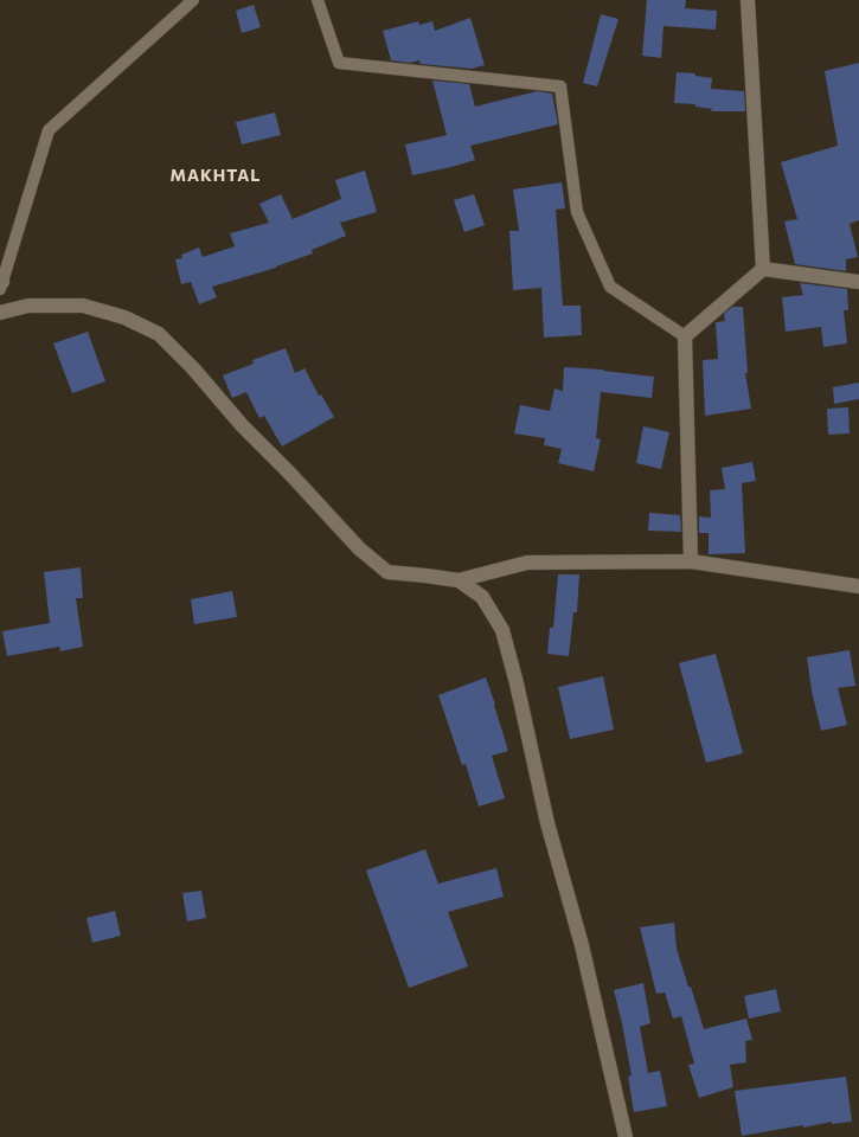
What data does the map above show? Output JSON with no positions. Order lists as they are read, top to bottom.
{
  "districts": ["MAKHTAL"]
}
